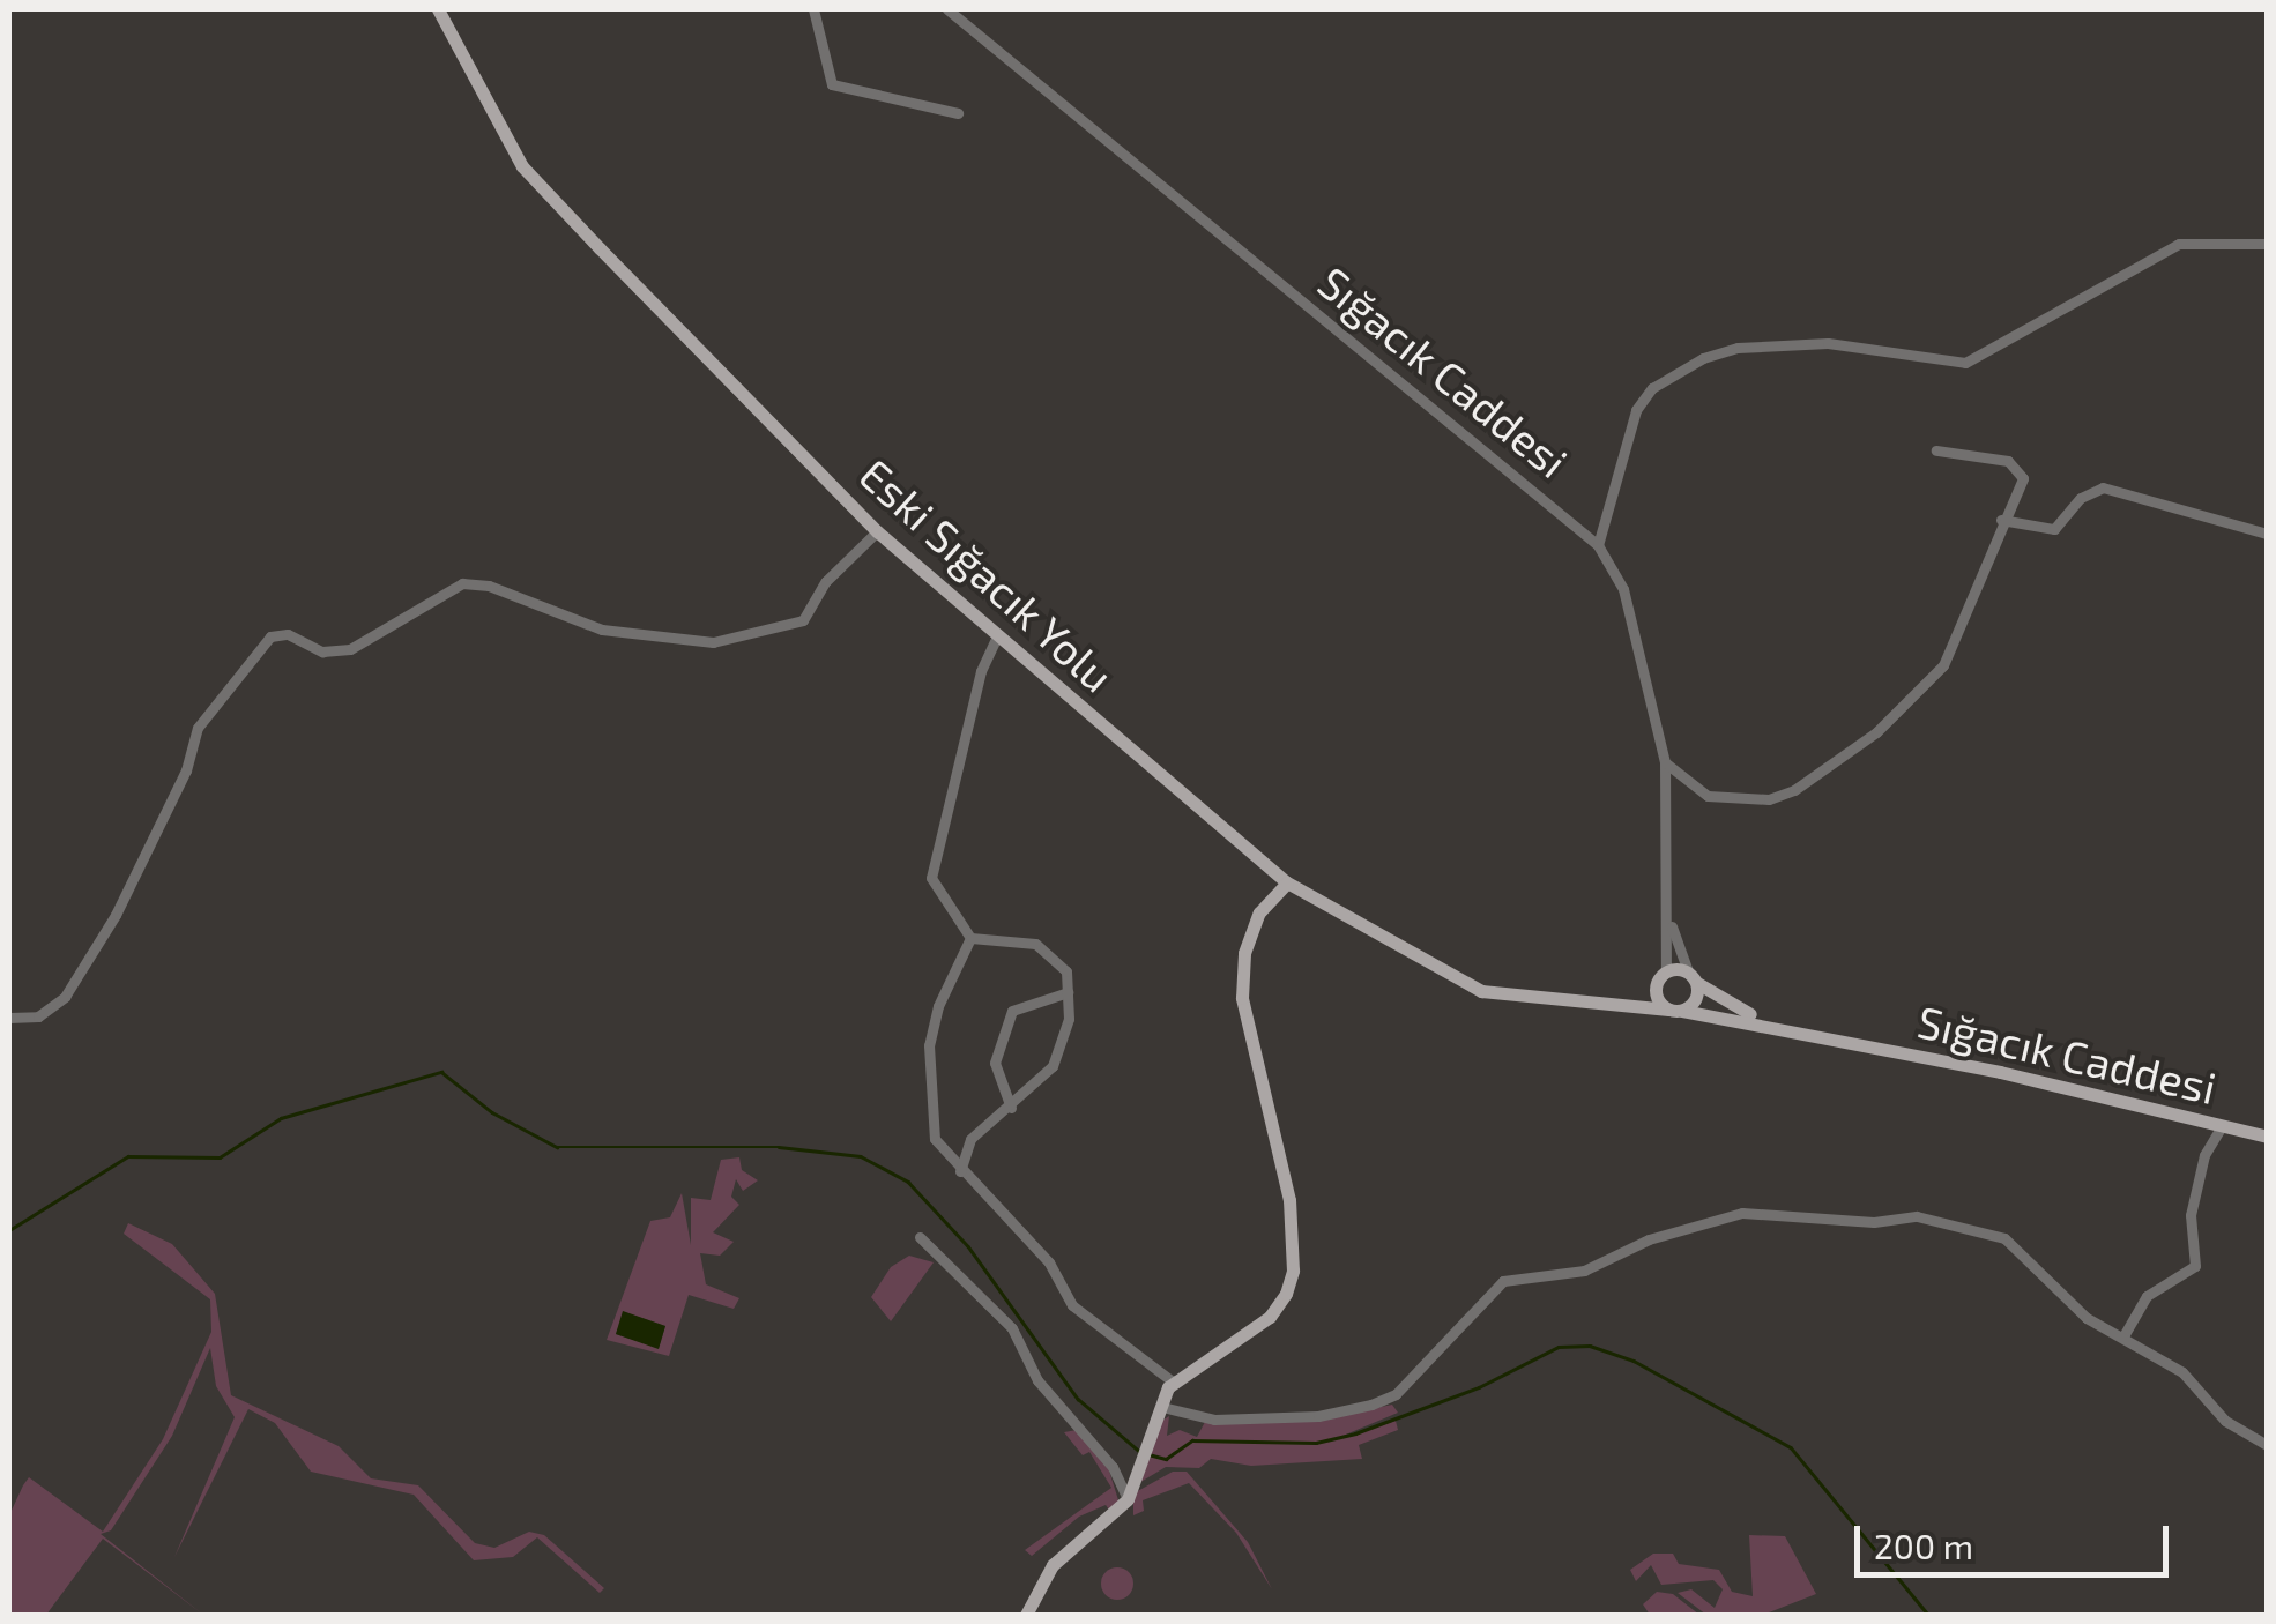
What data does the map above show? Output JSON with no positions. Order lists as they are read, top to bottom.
{
  "streets": {
    "main road": ["Sığacık Caddesi", "Eski Sığacık Yolu"]
  },
  "crossings": [
    ["Sığacık Caddesi", "Eski Sığacık Yolu"]
  ],
  "scale_bar": "200 m"
}
